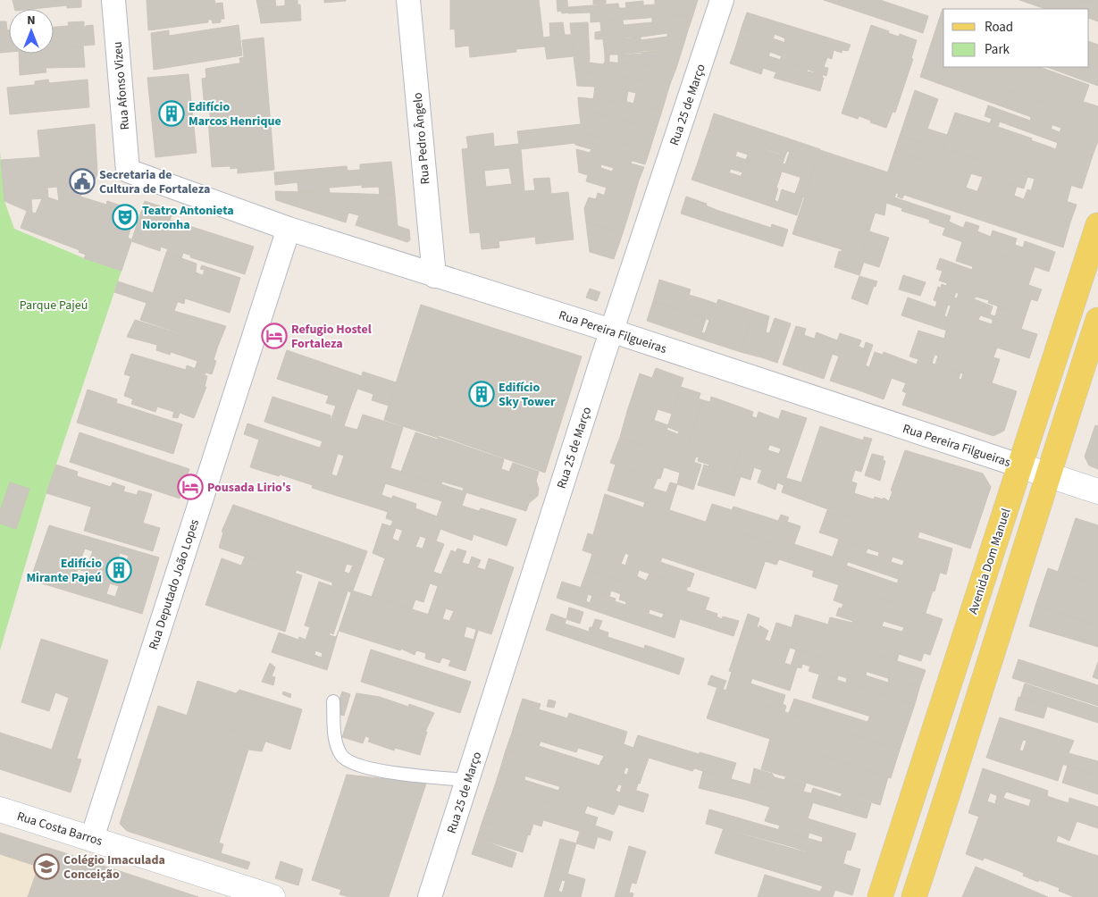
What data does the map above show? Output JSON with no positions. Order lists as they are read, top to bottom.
{
  "streets": {
    "main road": ["Avenida Dom Manuel"],
    "street": [
      "Rua Afonso Vizeu",
      "Rua 25 de Março",
      "Rua Pedro Ângelo",
      "Rua Pereira Filgueiras",
      "Rua Deputado João Lopes",
      "Rua Costa Barros"
    ]
  },
  "crossings": [
    ["Rua Afonso Vizeu", "Rua Pereira Filgueiras"],
    ["Rua 25 de Março", "Rua Pereira Filgueiras"],
    ["Rua Pedro Ângelo", "Rua Pereira Filgueiras"],
    ["Rua Pereira Filgueiras", "Avenida Dom Manuel"],
    ["Rua Pereira Filgueiras", "Rua Deputado João Lopes"],
    ["Rua Deputado João Lopes", "Rua Costa Barros"]
  ],
  "parks": ["Parque Pajeú"],
  "places": {
    "building": ["Edifício Marcos Henrique", "Edifício Sky Tower", "Edifício Mirante Pajeú"],
    "public building": ["Secretaria de Cultura de Fortaleza"],
    "theatre": ["Teatro Antonieta Noronha"],
    "hotel": ["Refugio Hostel Fortaleza", "Pousada Lirio's"],
    "school or university": ["Colégio Imaculada Conceição"]
  },
  "legend": ["Road", "Park"],
  "north": "top"
}
